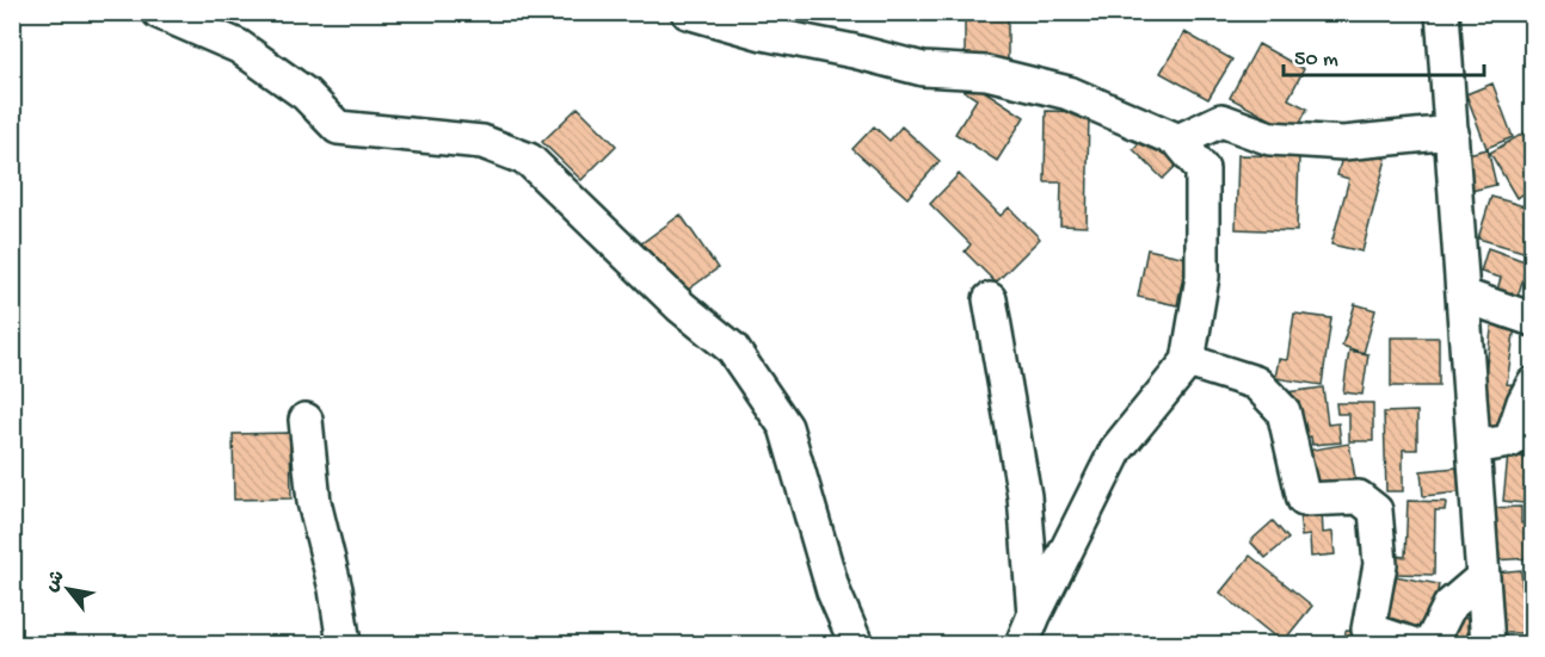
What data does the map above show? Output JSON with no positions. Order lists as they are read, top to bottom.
{
  "scale_bar": "50 m",
  "north": "top left"
}
